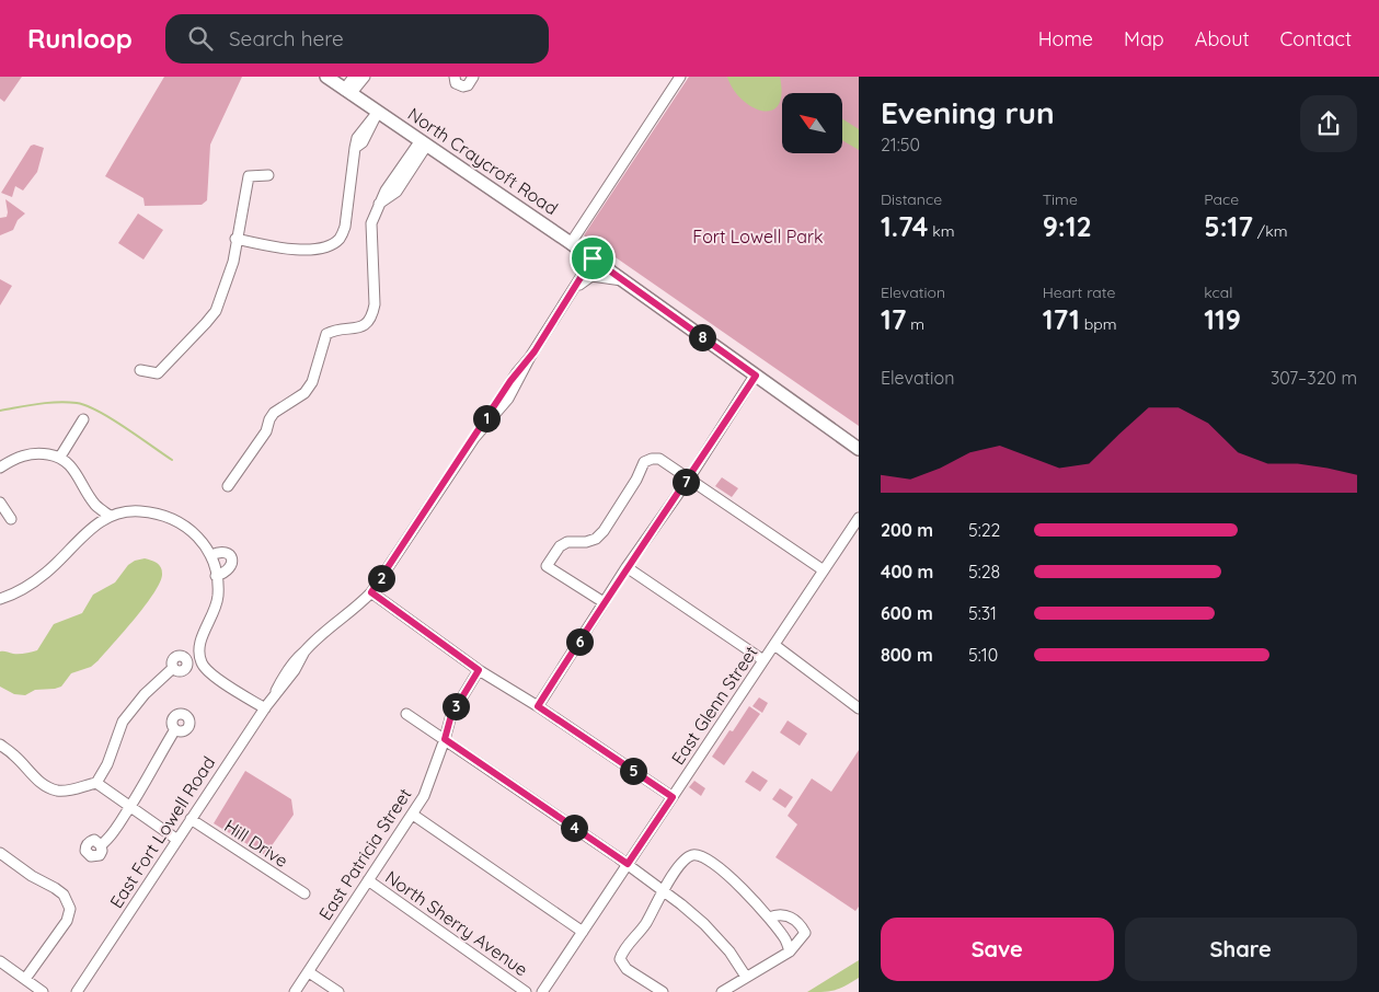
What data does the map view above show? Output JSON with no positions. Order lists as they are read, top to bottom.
{
  "streets": {
    "main road": ["North Craycroft Road"],
    "street": [
      "East Glenn Street",
      "East Fort Lowell Road",
      "Hill Drive",
      "East Patricia Street",
      "North Sherry Avenue"
    ]
  },
  "crossings": [
    ["North Craycroft Road", "East Fort Lowell Road"],
    ["East Fort Lowell Road", "Hill Drive"],
    ["East Patricia Street", "North Sherry Avenue"]
  ],
  "parks": ["Fort Lowell Park"],
  "north": "top left",
  "page": {
    "header": "Runloop",
    "search": "Search here",
    "nav": [
      "Home",
      "Map",
      "About",
      "Contact"
    ],
    "heading": ["Evening run", "21:50"],
    "stats": [
      ["Distance", "1.74 km"],
      ["Time", "9:12"],
      ["Pace", "5:17 /km"],
      ["Elevation", "17 m"],
      ["Heart rate", "171 bpm"],
      ["kcal", "119"]
    ],
    "pins": [
      "8",
      "1",
      "7",
      "2",
      "6",
      "3",
      "5",
      "4"
    ],
    "chart": ["Elevation", "307–320 m"],
    "list": [
      {
        "name": "200 m",
        "note": "5:22"
      },
      {
        "name": "400 m",
        "note": "5:28"
      },
      {
        "name": "600 m",
        "note": "5:31"
      },
      {
        "name": "800 m",
        "note": "5:10"
      }
    ],
    "buttons": ["Save", "Share"]
  }
}
